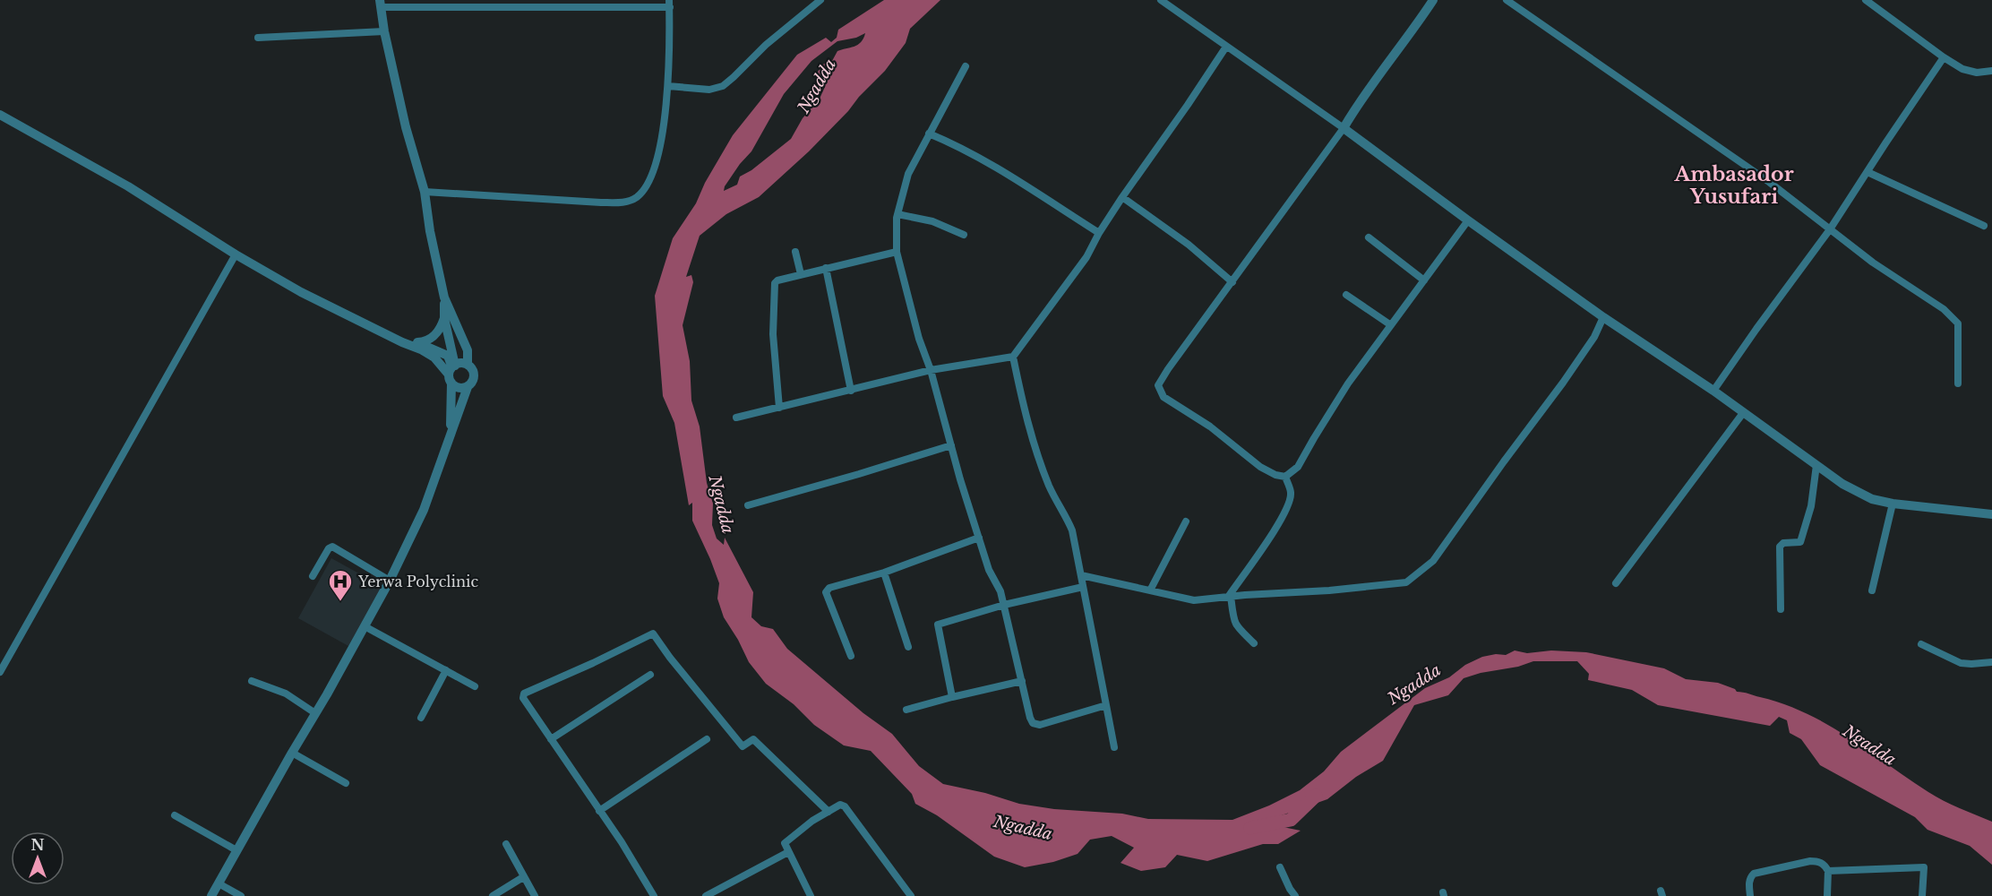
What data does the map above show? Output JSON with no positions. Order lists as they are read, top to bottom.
{
  "districts": ["Ambasador Yusufari"],
  "water": ["Ngadda"],
  "places": {
    "hospital": ["Yerwa Polyclinic"]
  },
  "north": "top"
}
